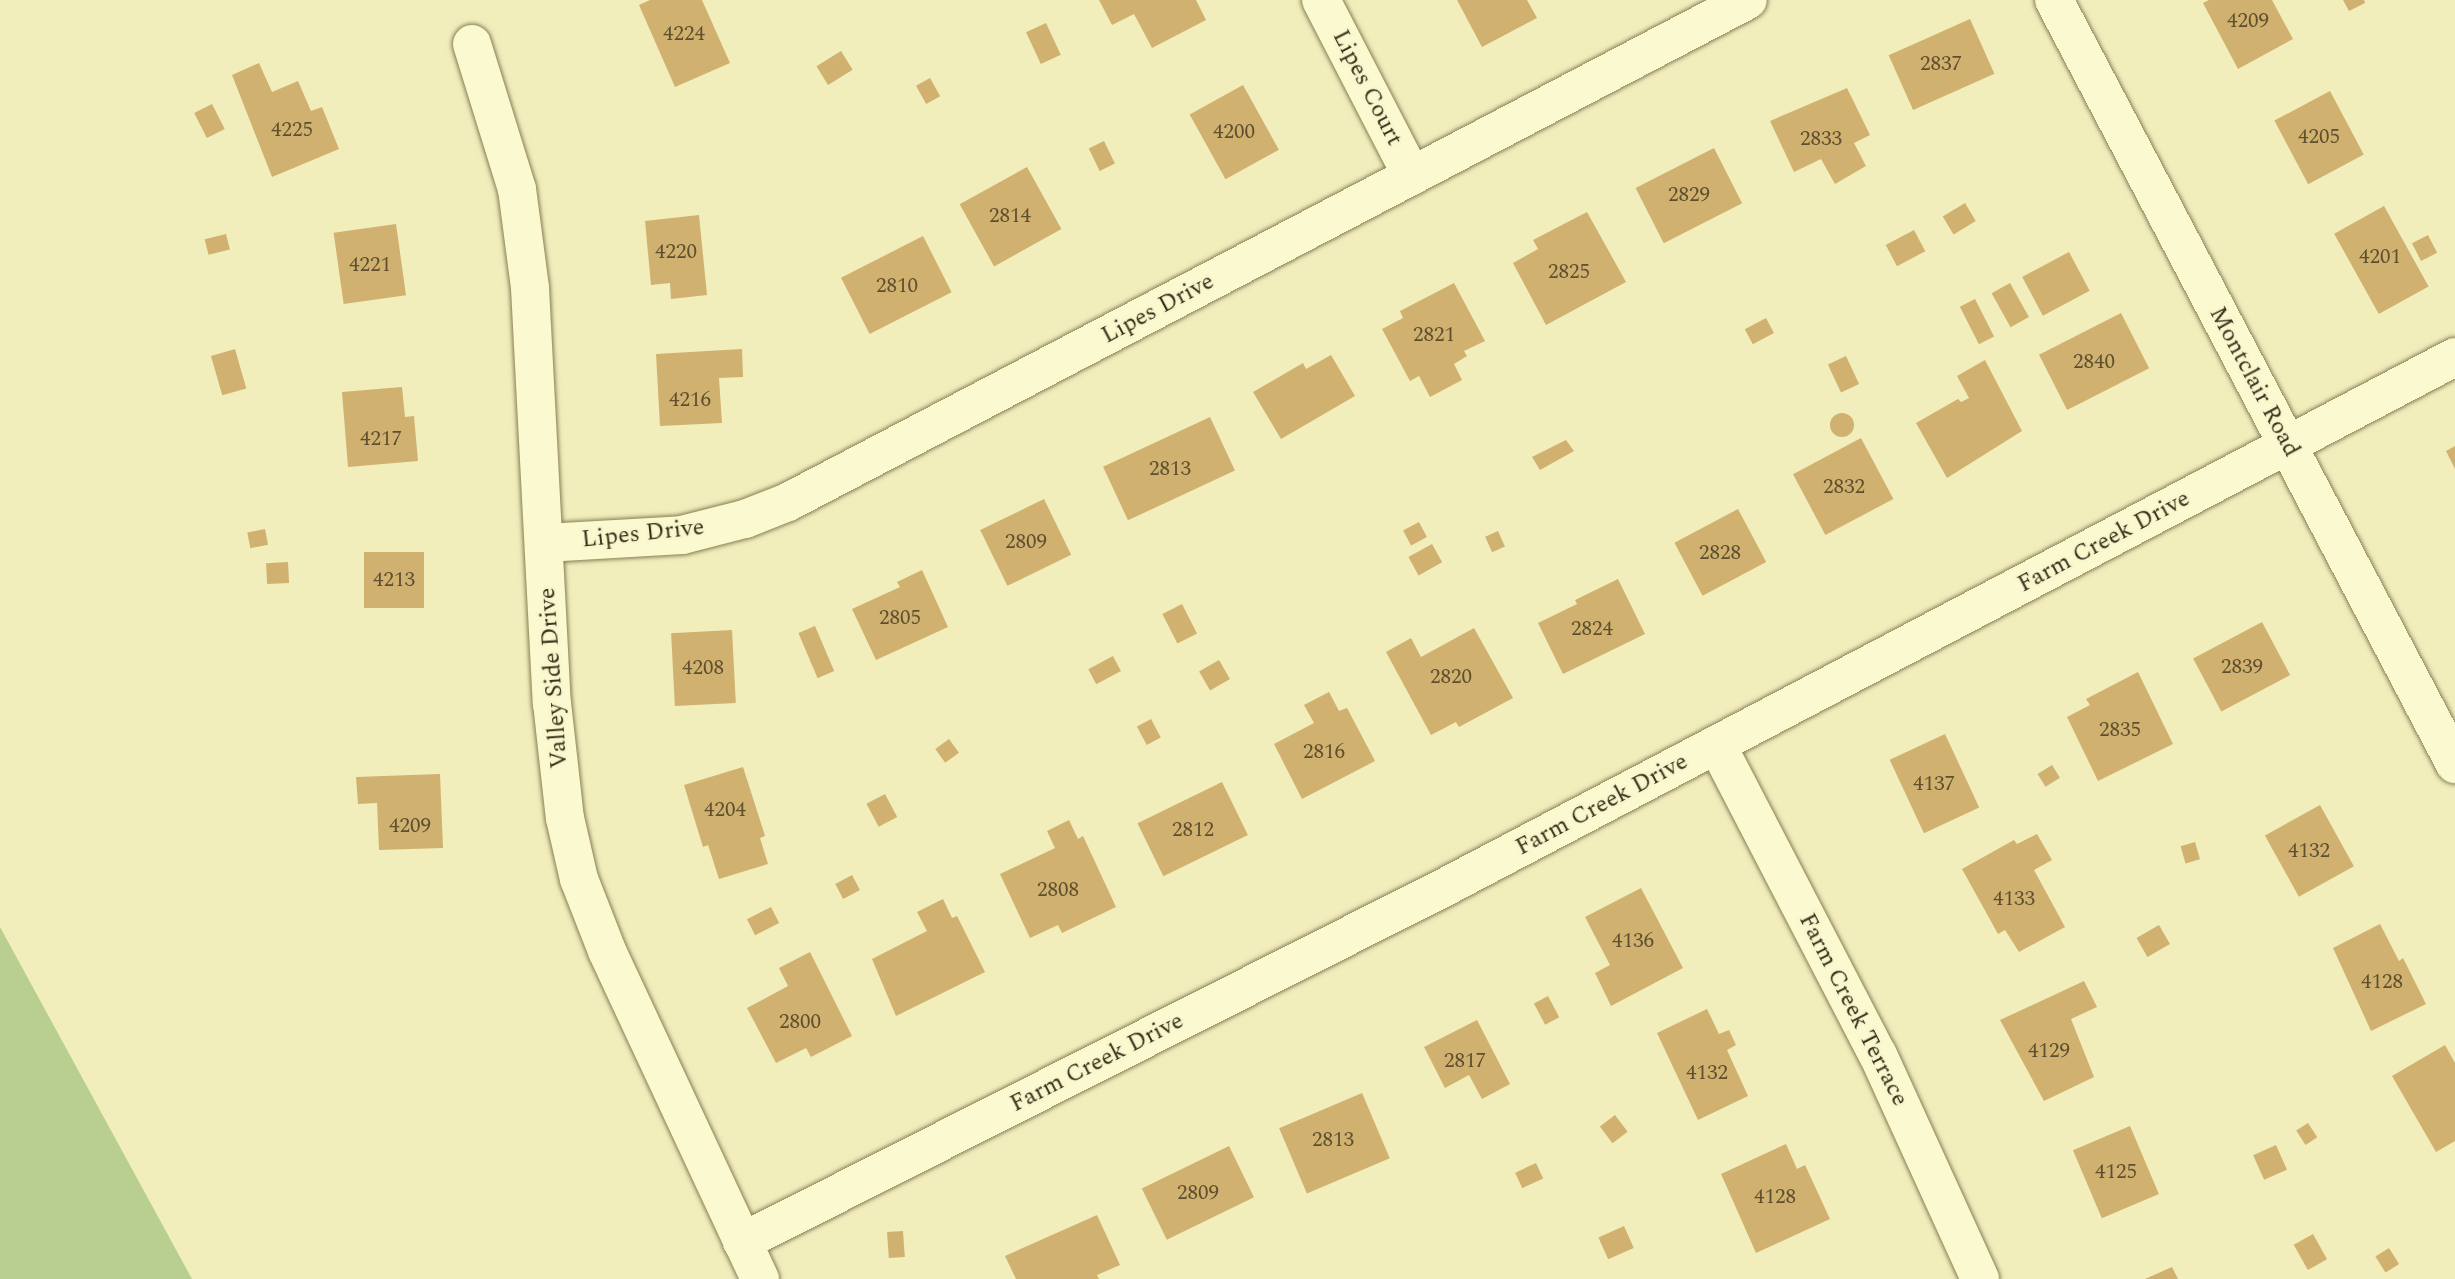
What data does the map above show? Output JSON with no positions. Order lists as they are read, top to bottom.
{
  "streets": {
    "street": [
      "Lipes Court",
      "Lipes Drive",
      "Montclair Road",
      "Farm Creek Drive",
      "Valley Side Drive",
      "Farm Creek Terrace"
    ]
  },
  "crossings": [
    ["Lipes Court", "Lipes Drive"],
    ["Lipes Drive", "Valley Side Drive"],
    ["Montclair Road", "Farm Creek Drive"],
    ["Farm Creek Drive", "Valley Side Drive"],
    ["Farm Creek Drive", "Farm Creek Terrace"]
  ],
  "house_numbers": [
    "4209",
    "4224",
    "2837",
    "4225",
    "4200",
    "4205",
    "2833",
    "2829",
    "2814",
    "4220",
    "4201",
    "4221",
    "2825",
    "2810",
    "2821",
    "2840",
    "4216",
    "4217",
    "2813",
    "2832",
    "2809",
    "2828",
    "4213",
    "2805",
    "2824",
    "2839",
    "4208",
    "2820",
    "2835",
    "2816",
    "4137",
    "4204",
    "4209",
    "2812",
    "4132",
    "2808",
    "4133",
    "4136",
    "4128",
    "2800",
    "4129",
    "2817",
    "4132",
    "2813",
    "4125",
    "2809",
    "4128"
  ]
}
